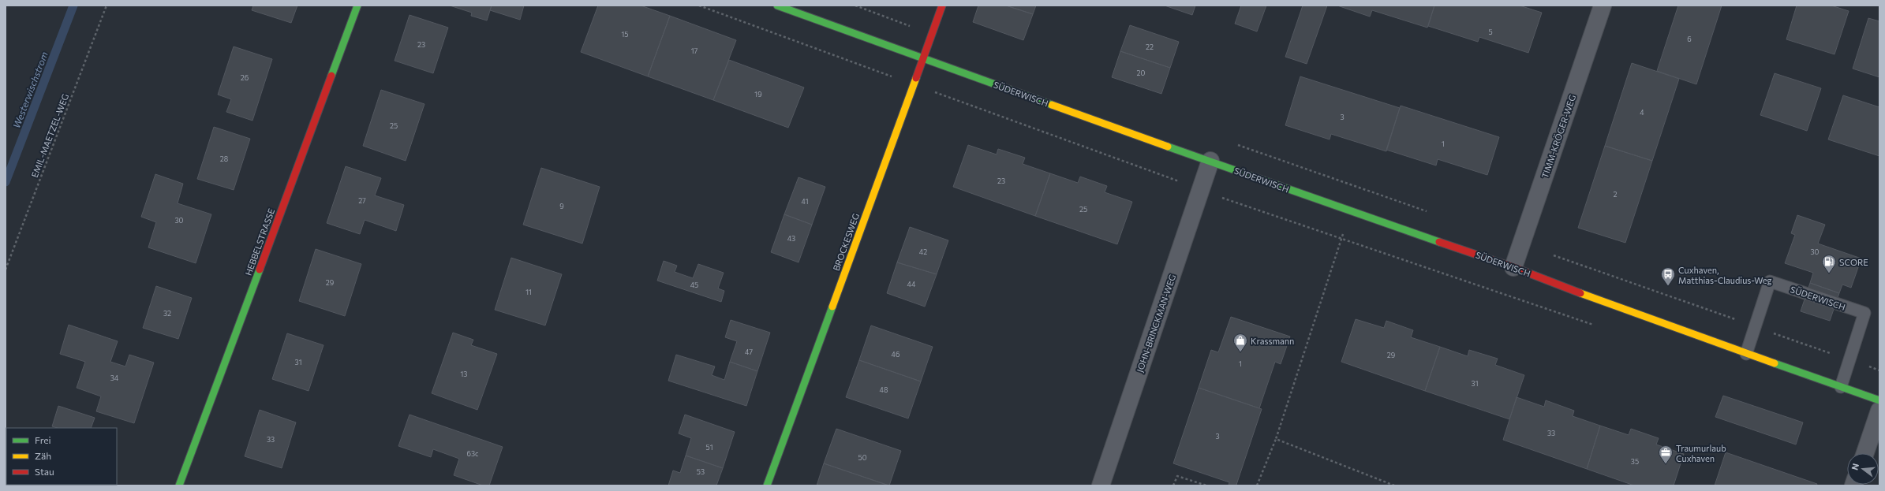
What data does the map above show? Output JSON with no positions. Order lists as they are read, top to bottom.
{
  "streets": {
    "street": [
      "SÜDERWISCH",
      "TIMM-KRÖGER-WEG",
      "HEBBELSTRASSE",
      "BROCKESWEG",
      "JOHN-BRINCKMAN-WEG"
    ],
    "path": ["EMIL-MAETZEL-WEG"]
  },
  "crossings": [
    ["SÜDERWISCH", "TIMM-KRÖGER-WEG"],
    ["SÜDERWISCH", "BROCKESWEG"],
    ["SÜDERWISCH", "JOHN-BRINCKMAN-WEG"]
  ],
  "water": ["Westerwischstrom"],
  "places": {
    "fuel station": ["SCORE"],
    "bus stop": ["Cuxhaven, Matthias-Claudius-Weg"],
    "shop": ["Krassmann"],
    "office": ["Traumurlaub Cuxhaven"]
  },
  "house_numbers": [
    "5",
    "15",
    "6",
    "23",
    "22",
    "17",
    "20",
    "26",
    "19",
    "4",
    "3",
    "25",
    "1",
    "28",
    "23",
    "2",
    "27",
    "41",
    "9",
    "25",
    "30",
    "43",
    "42",
    "30",
    "29",
    "44",
    "45",
    "11",
    "32",
    "47",
    "46",
    "29",
    "31",
    "1",
    "13",
    "34",
    "31",
    "48",
    "33",
    "3",
    "33",
    "51",
    "63c",
    "50",
    "35",
    "53"
  ],
  "legend": ["Frei", "Zäh", "Stau"],
  "north": "left"
}
